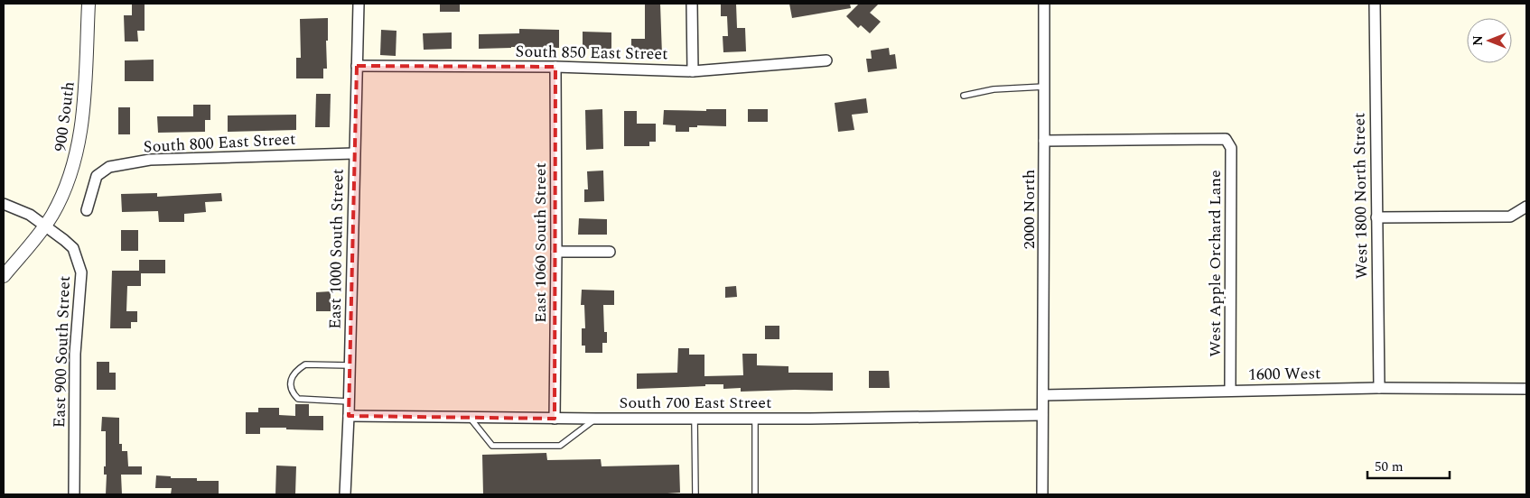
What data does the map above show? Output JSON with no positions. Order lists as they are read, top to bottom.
{
  "streets": {
    "street": [
      "South 850 East Street",
      "900 South",
      "South 800 East Street",
      "West 1800 North Street",
      "2000 North",
      "East 1060 South Street",
      "East 1000 South Street",
      "West Apple Orchard Lane",
      "East 900 South Street",
      "1600 West",
      "South 700 East Street"
    ]
  },
  "crossings": [
    ["South 850 East Street", "East 1060 South Street"],
    ["South 850 East Street", "East 1000 South Street"],
    ["900 South", "East 900 South Street"],
    ["South 800 East Street", "East 1000 South Street"],
    ["West 1800 North Street", "1600 West"],
    ["2000 North", "West Apple Orchard Lane"],
    ["2000 North", "1600 West"],
    ["2000 North", "South 700 East Street"],
    ["East 1060 South Street", "South 700 East Street"],
    ["East 1000 South Street", "South 700 East Street"],
    ["West Apple Orchard Lane", "1600 West"]
  ],
  "scale_bar": "50 m",
  "north": "left"
}
